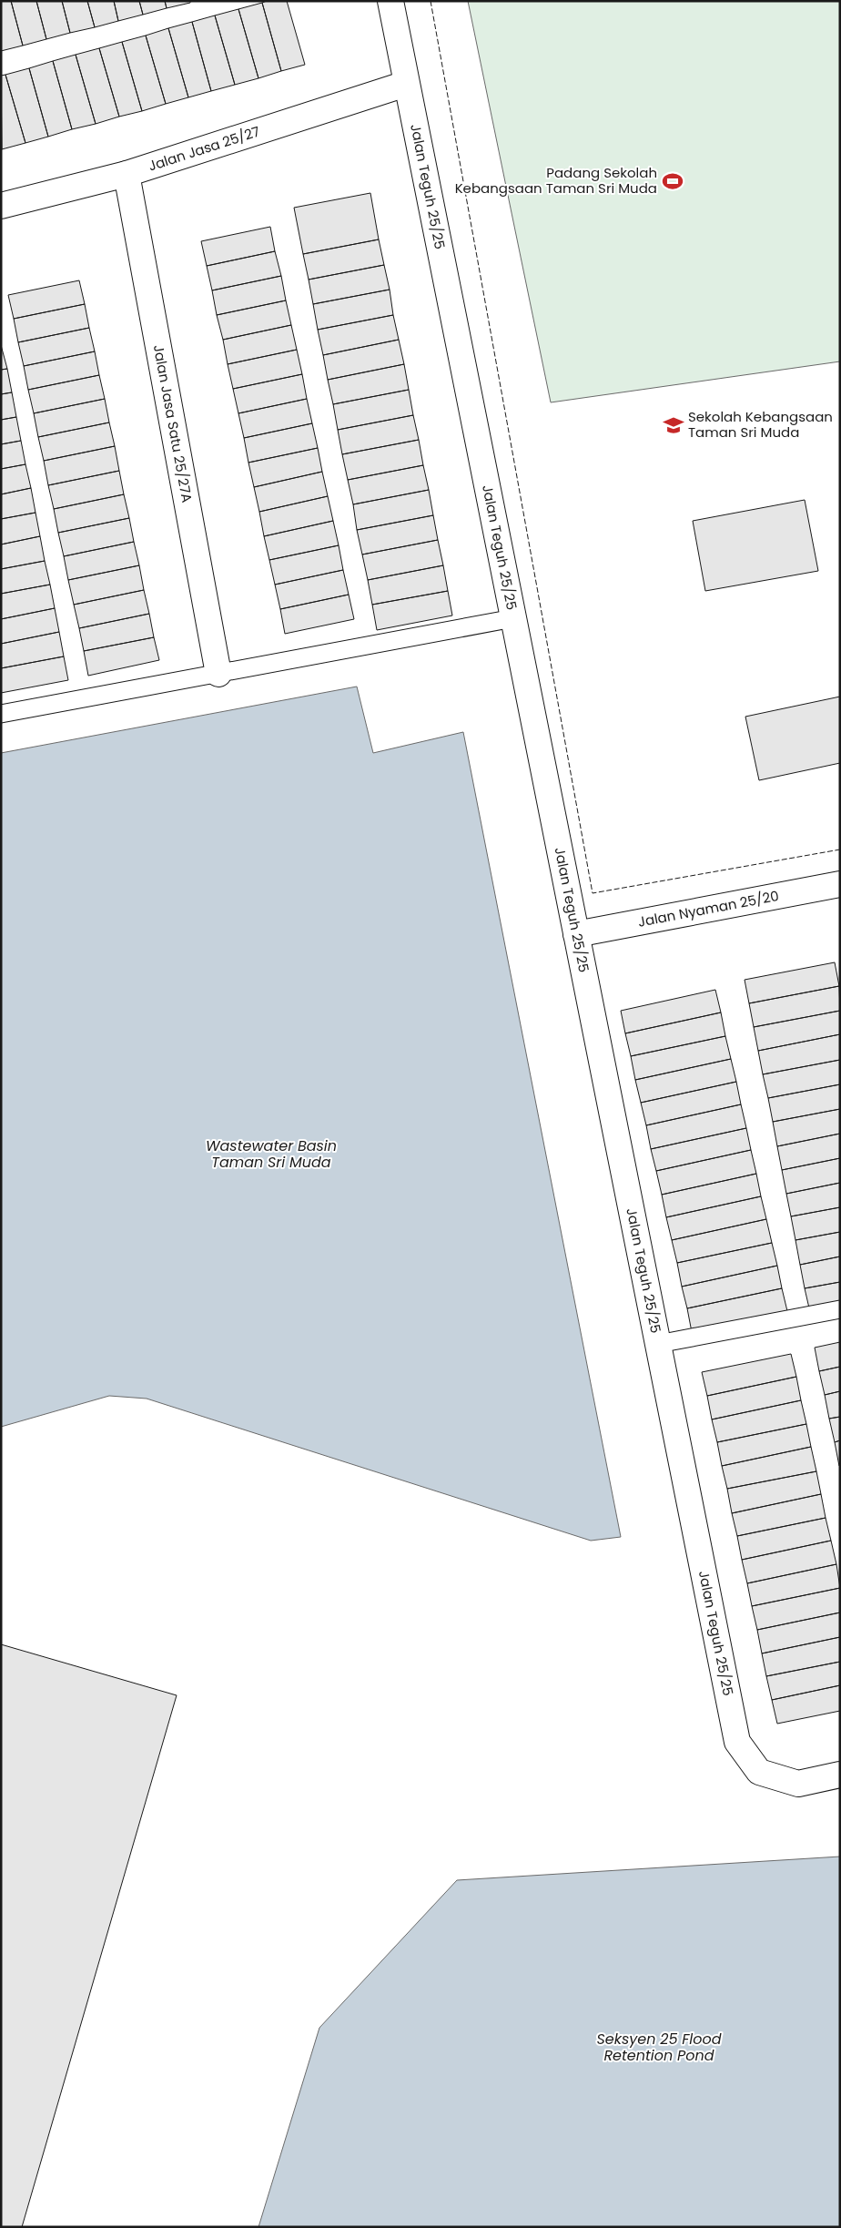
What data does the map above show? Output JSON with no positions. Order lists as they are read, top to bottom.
{
  "streets": {
    "street": [
      "Jalan Jasa 25/27",
      "Jalan Teguh 25/25",
      "Jalan Jasa Satu 25/27A",
      "Jalan Nyaman 25/20"
    ]
  },
  "crossings": [
    ["Jalan Jasa 25/27", "Jalan Teguh 25/25"],
    ["Jalan Jasa 25/27", "Jalan Jasa Satu 25/27A"],
    ["Jalan Teguh 25/25", "Jalan Nyaman 25/20"]
  ],
  "water": ["Wastewater Basin Taman Sri Muda", "Seksyen 25 Flood Retention Pond"],
  "places": {
    "sports": ["Padang Sekolah Kebangsaan Taman Sri Muda"],
    "school or university": ["Sekolah Kebangsaan Taman Sri Muda"]
  }
}
